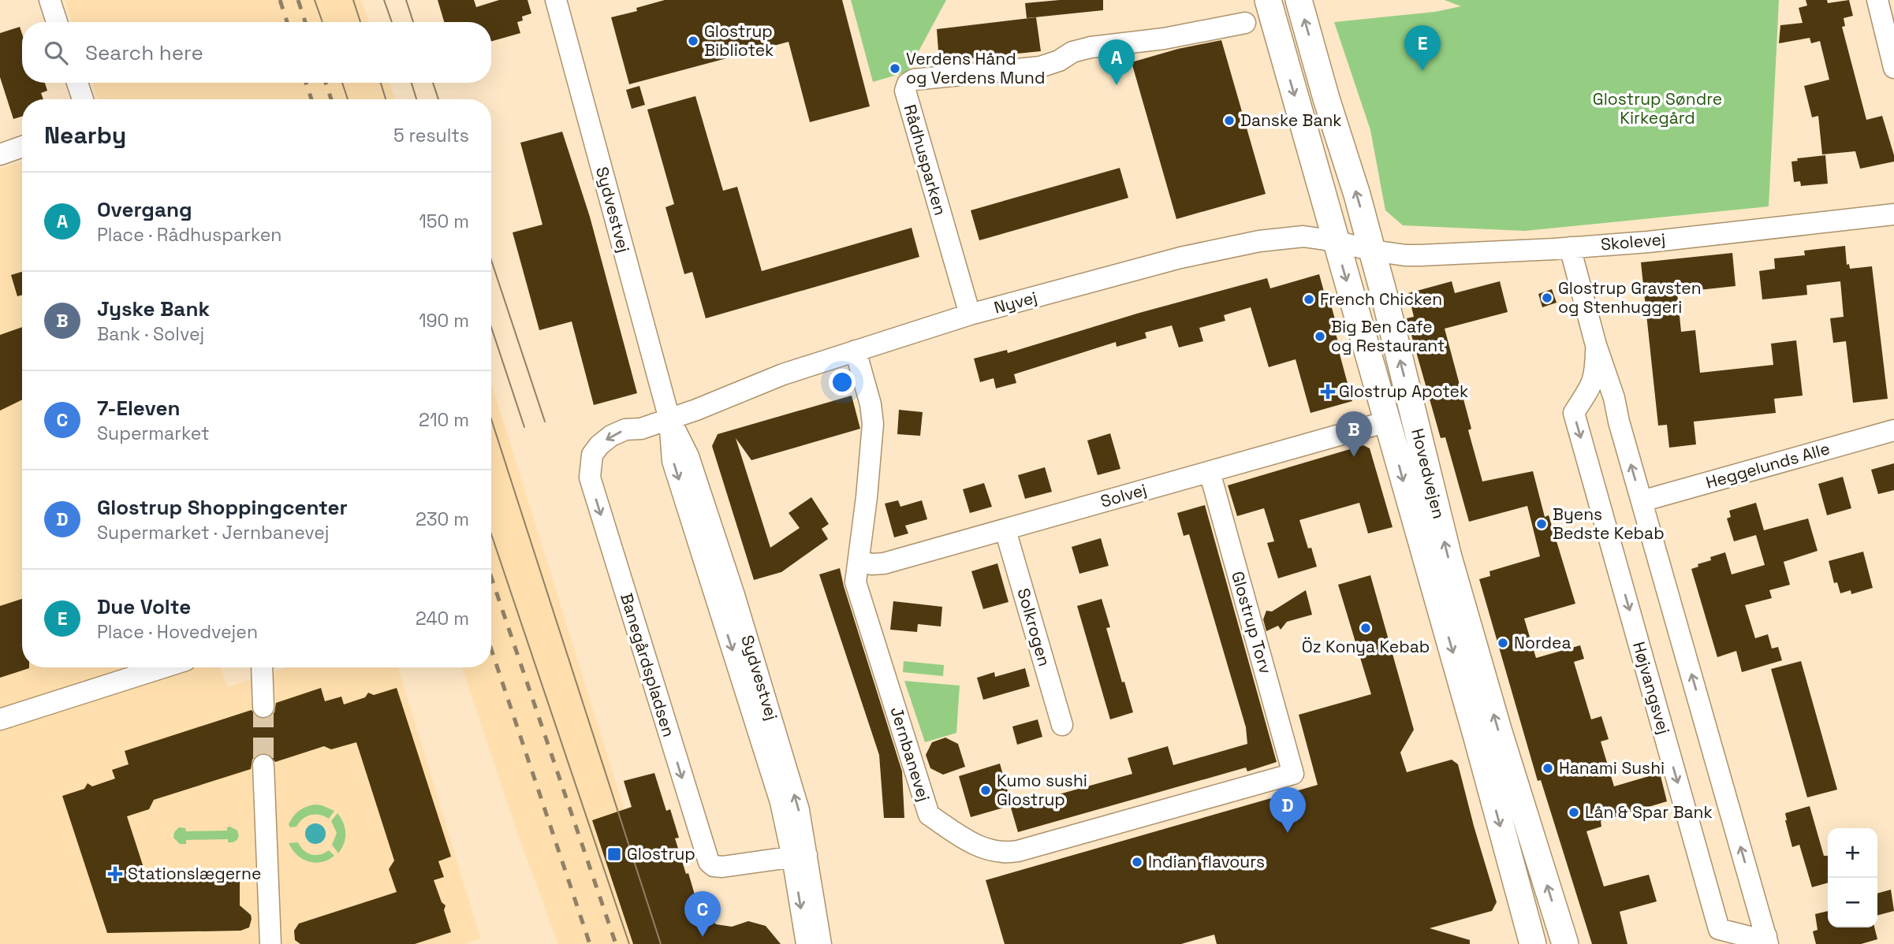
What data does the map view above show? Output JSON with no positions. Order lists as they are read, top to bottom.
{
  "streets": {
    "main road": ["Hovedvejen"],
    "street": [
      "Rådhusparken",
      "Sydvestvej",
      "Skolevej",
      "Nyvej",
      "Heggelunds Alle",
      "Solvej",
      "Glostrup Torv",
      "Solkrogen",
      "Banegårdspladsen",
      "Højvangsvej",
      "Jernbanevej"
    ]
  },
  "crossings": [
    ["Rådhusparken", "Nyvej"],
    ["Sydvestvej", "Nyvej"],
    ["Sydvestvej", "Banegårdspladsen"],
    ["Skolevej", "Nyvej"],
    ["Skolevej", "Hovedvejen"],
    ["Skolevej", "Højvangsvej"],
    ["Nyvej", "Hovedvejen"],
    ["Nyvej", "Banegårdspladsen"],
    ["Nyvej", "Jernbanevej"],
    ["Heggelunds Alle", "Højvangsvej"],
    ["Hovedvejen", "Solvej"],
    ["Solvej", "Glostrup Torv"],
    ["Solvej", "Solkrogen"],
    ["Solvej", "Jernbanevej"],
    ["Glostrup Torv", "Jernbanevej"]
  ],
  "parks": ["Glostrup Søndre Kirkegård"],
  "places": {
    "other": [
      "Glostrup Bibliotek",
      "Verdens Hånd og Verdens Mund",
      "Danske Bank",
      "Glostrup Gravsten og Stenhuggeri",
      "French Chicken",
      "Big Ben Cafe og Restaurant",
      "Byens Bedste Kebab",
      "Öz Konya Kebab",
      "Nordea",
      "Hanami Sushi",
      "Kumo sushi Glostrup",
      "Lån & Spar Bank",
      "Indian flavours"
    ],
    "health": ["Glostrup Apotek", "Stationslægerne"],
    "transit": ["Glostrup"]
  },
  "page": {
    "search": "Search here",
    "pins": [
      "E",
      "A",
      "B",
      "D",
      "C"
    ],
    "heading": ["Nearby", "5 results"],
    "list": [
      {
        "mark": "A",
        "name": "Overgang",
        "note": "Place · Rådhusparken",
        "value": "150 m"
      },
      {
        "mark": "B",
        "name": "Jyske Bank",
        "note": "Bank · Solvej",
        "value": "190 m"
      },
      {
        "mark": "C",
        "name": "7-Eleven",
        "note": "Supermarket",
        "value": "210 m"
      },
      {
        "mark": "D",
        "name": "Glostrup Shoppingcenter",
        "note": "Supermarket · Jernbanevej",
        "value": "230 m"
      },
      {
        "mark": "E",
        "name": "Due Volte",
        "note": "Place · Hovedvejen",
        "value": "240 m"
      }
    ],
    "map_buttons": ["+", "−"]
  }
}
